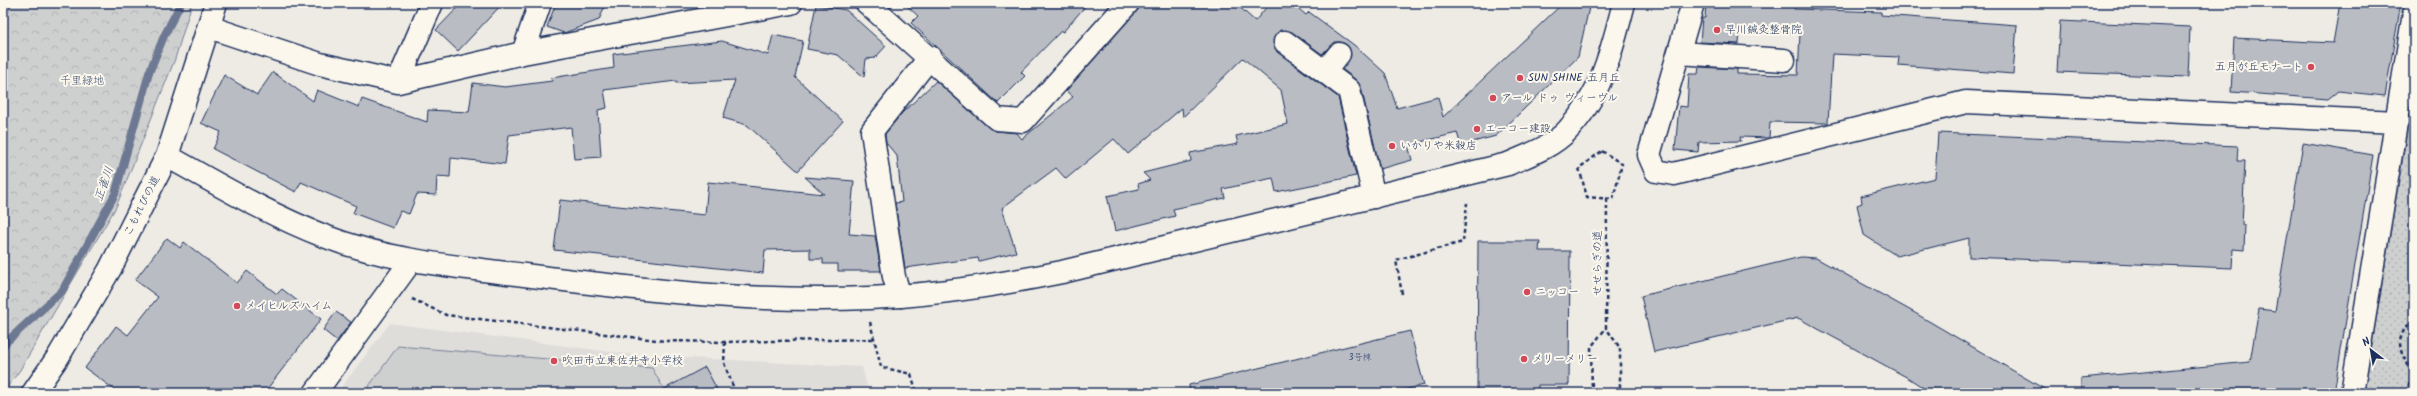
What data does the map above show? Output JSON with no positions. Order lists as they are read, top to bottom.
{
  "streets": {
    "street": ["こもれびの道"],
    "path": ["せせらぎの道"]
  },
  "water": ["正雀川"],
  "parks": ["千里緑地"],
  "places": [
    "早川鍼灸整骨院",
    "五月が丘モナート",
    "SUN SHINE 五月丘",
    "アール ドゥ ヴィーヴル",
    "エーコー建設",
    "いかりや米穀店",
    "ニッコー",
    "メイヒルズハイム",
    "メリーメリー",
    "吹田市立東佐井寺小学校"
  ],
  "house_numbers": ["3号棟"],
  "north": "top left"
}
